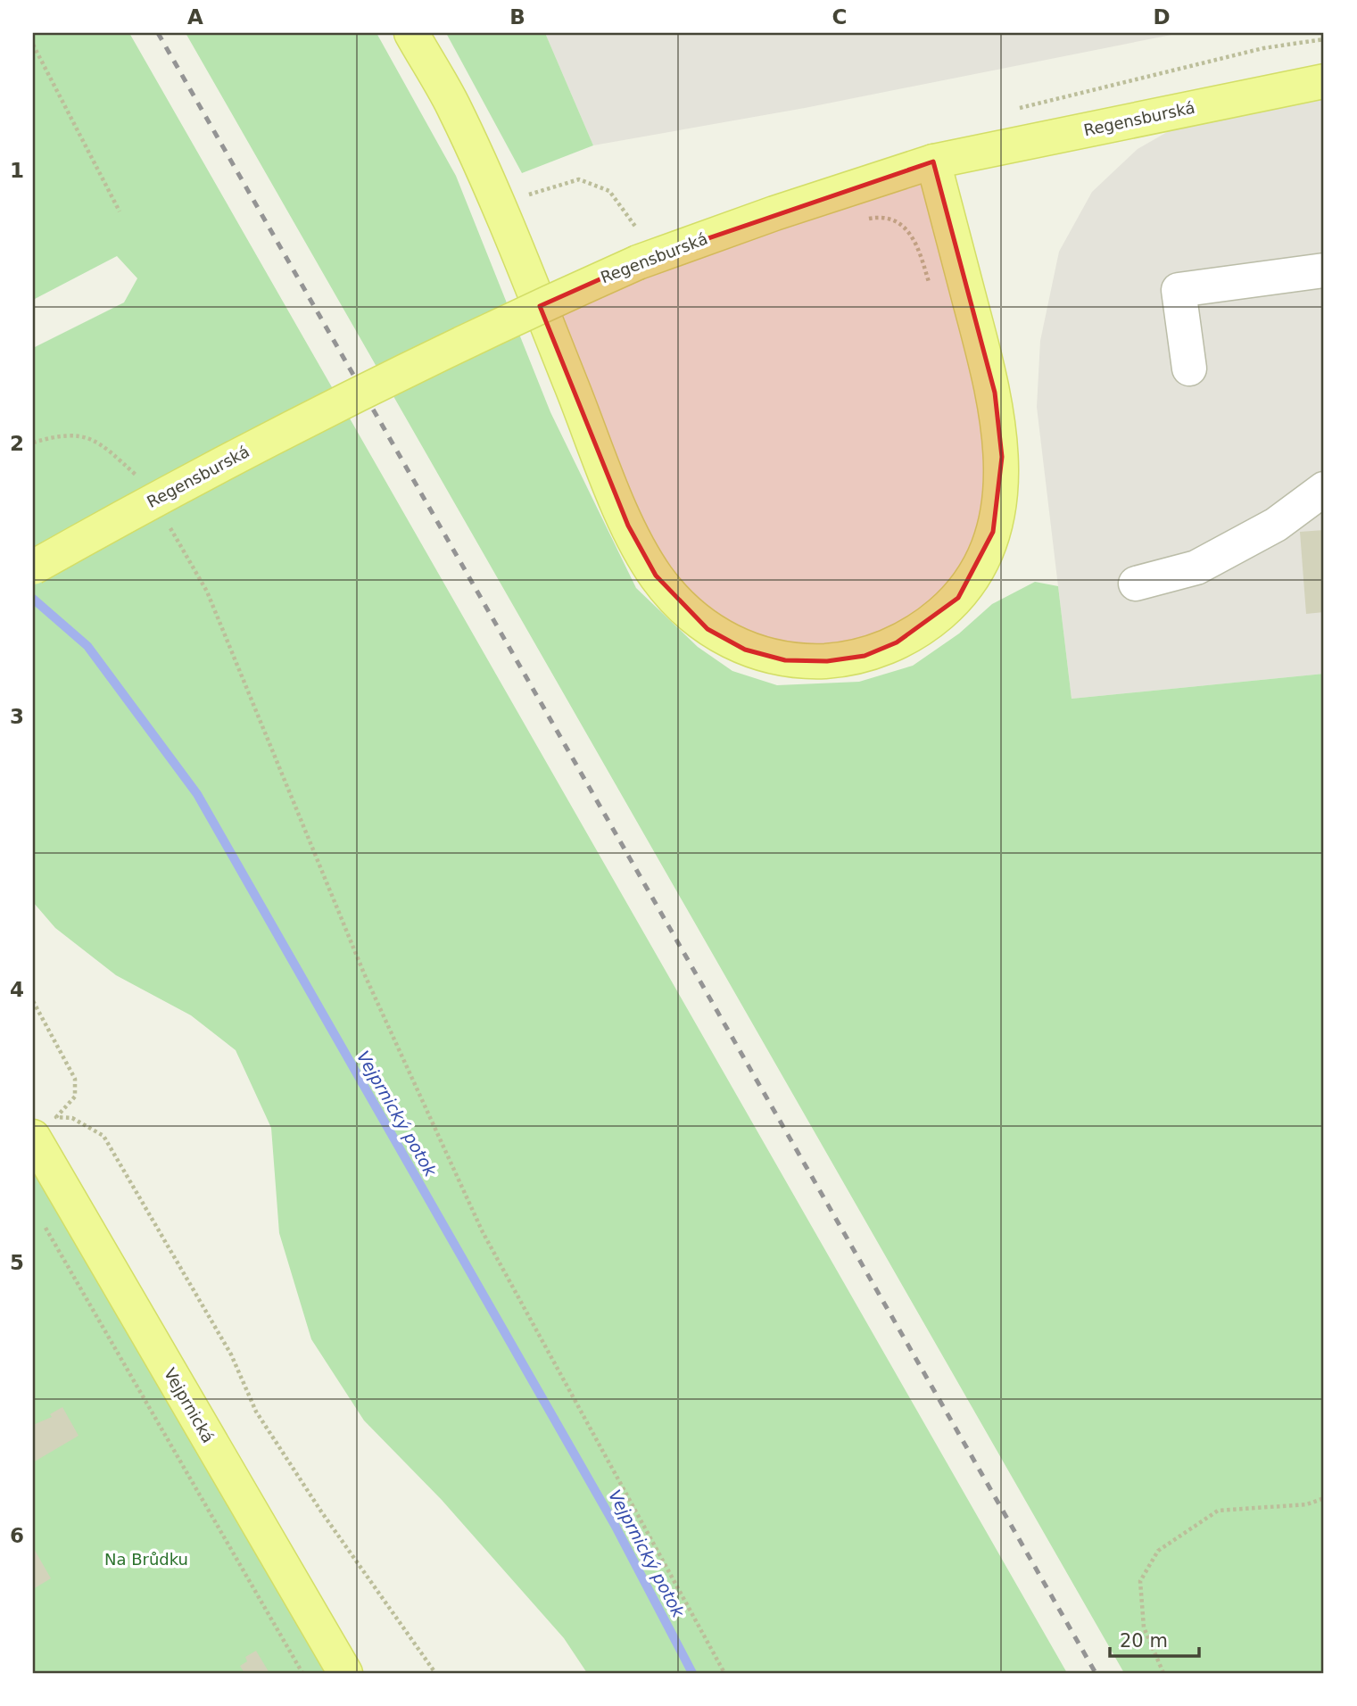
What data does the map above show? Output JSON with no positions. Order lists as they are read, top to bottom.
{
  "streets": {
    "main road": ["Regensburská", "Vejprnická"]
  },
  "water": ["Vejprnický potok"],
  "parks": ["Na Brůdku"],
  "scale_bar": "20 m",
  "grid": {
    "columns": [
      "A",
      "B",
      "C",
      "D"
    ],
    "rows": [
      "1",
      "2",
      "3",
      "4",
      "5",
      "6"
    ]
  }
}
